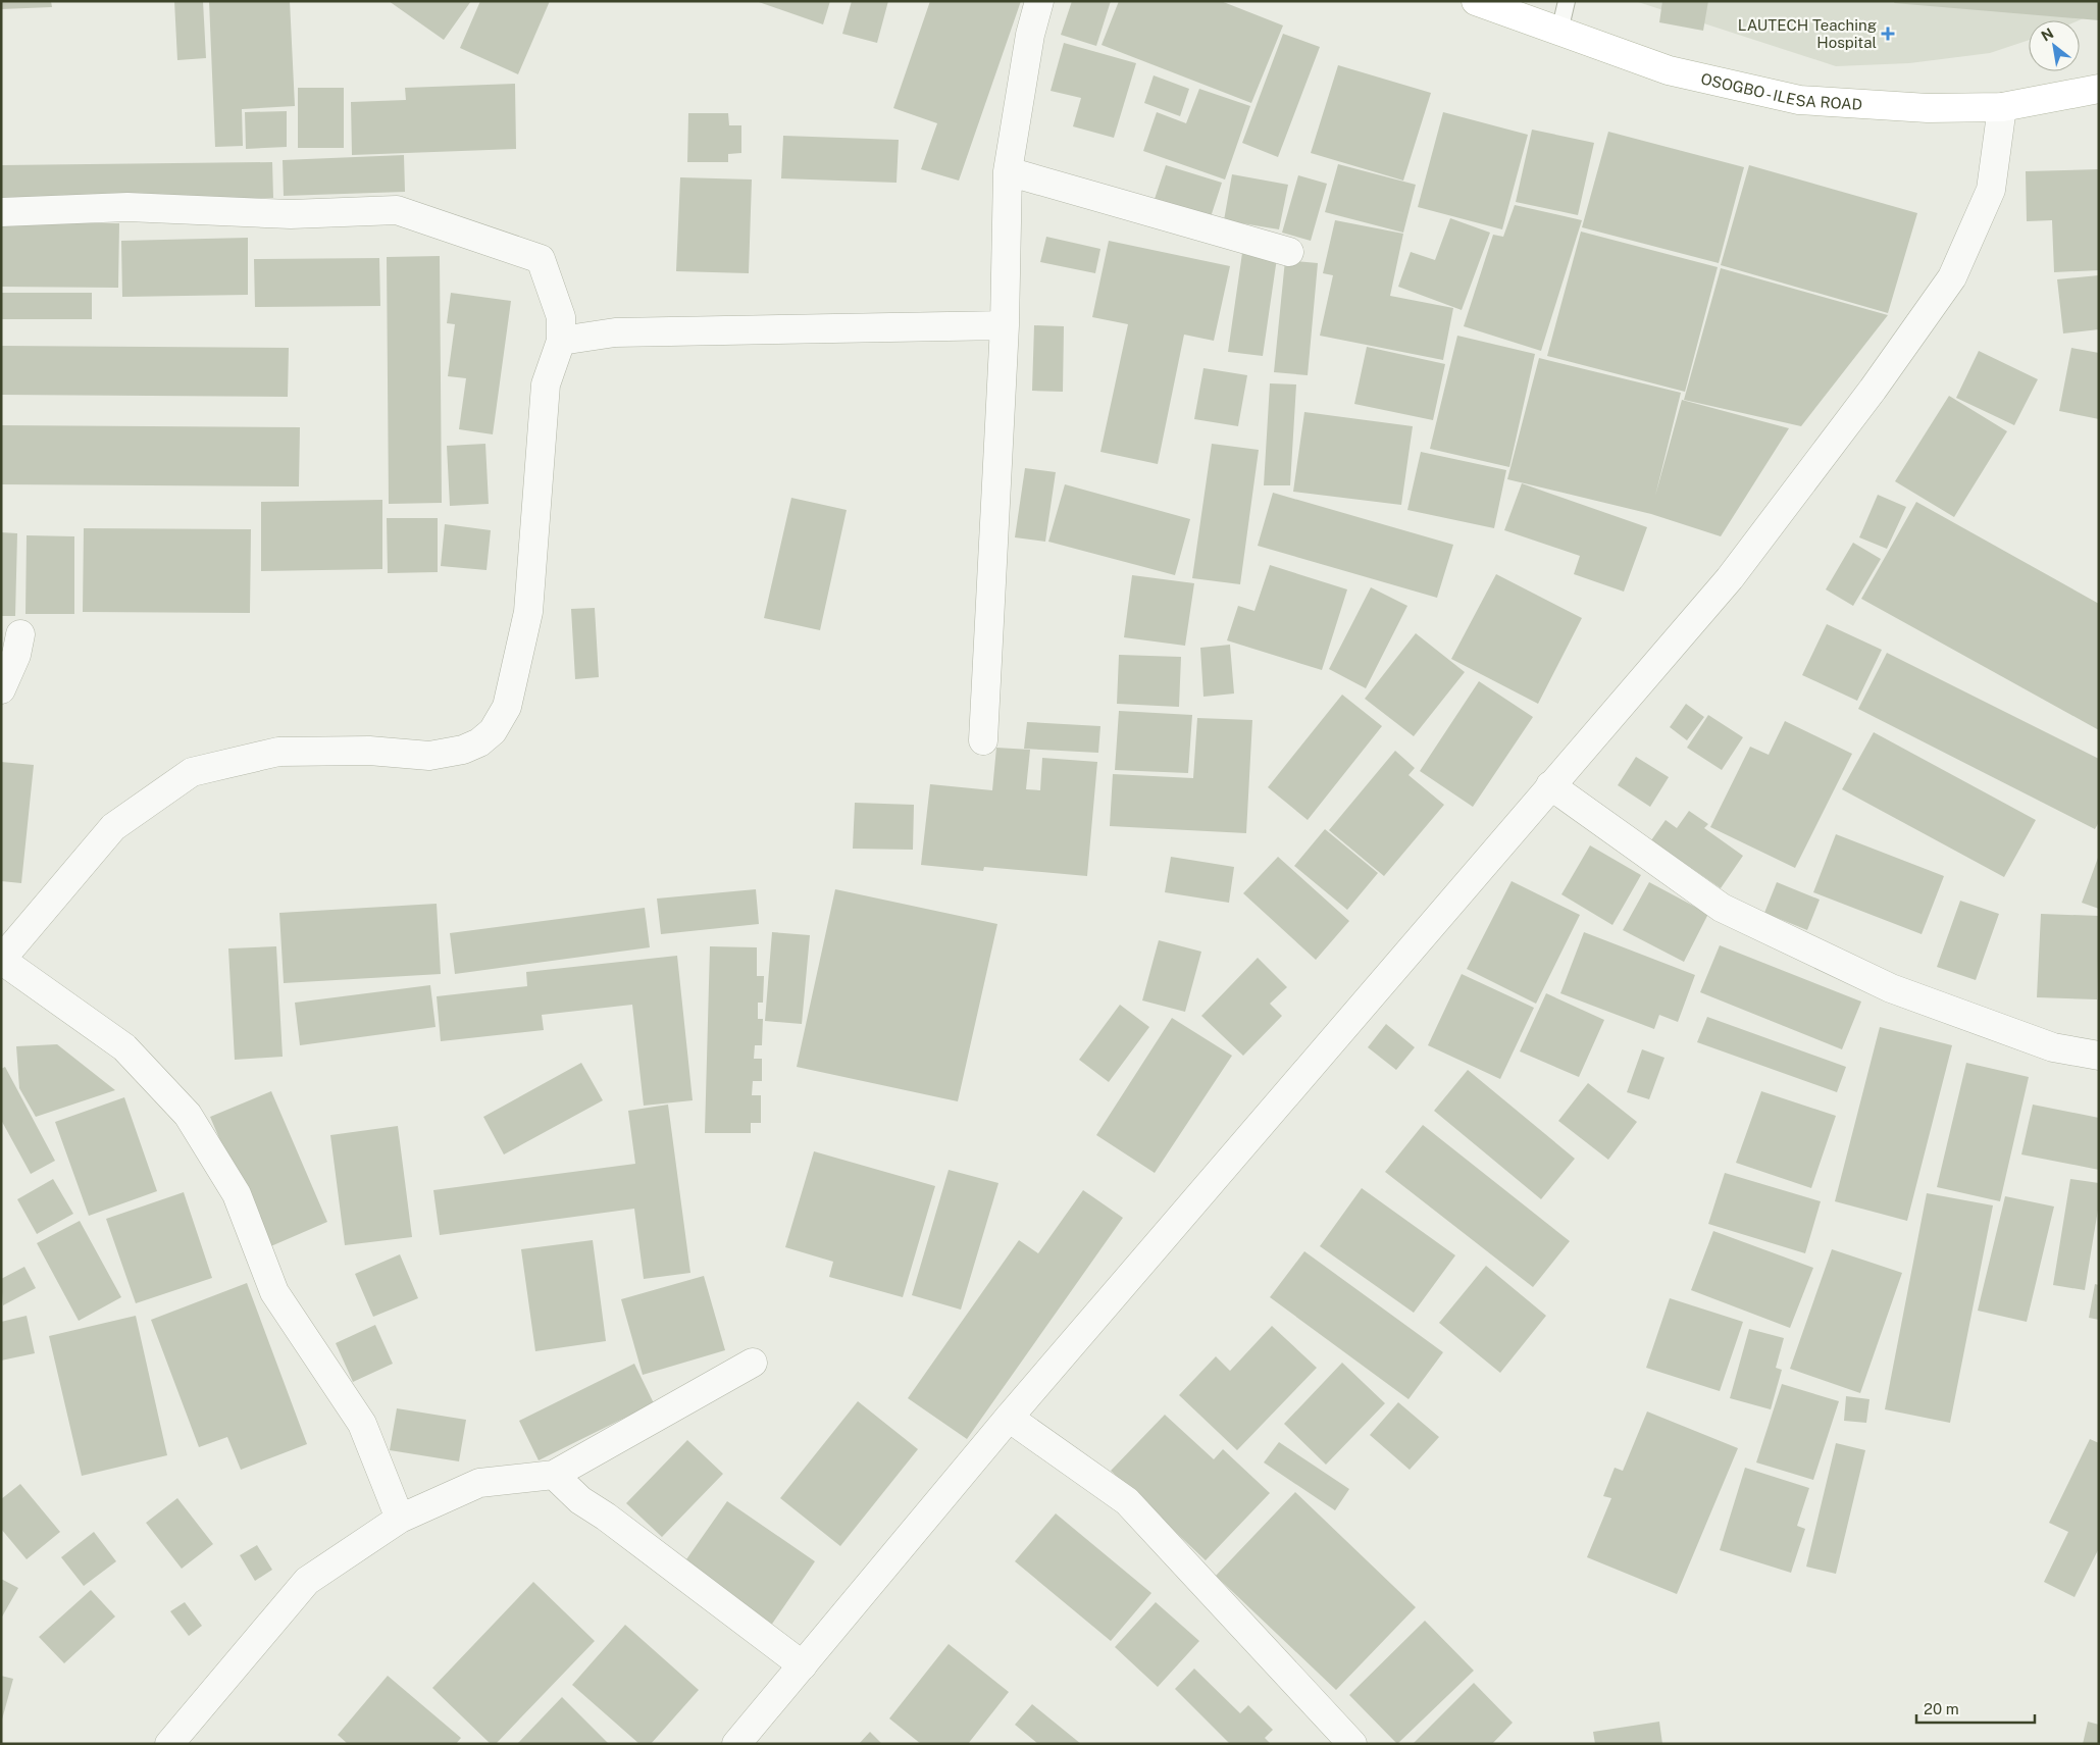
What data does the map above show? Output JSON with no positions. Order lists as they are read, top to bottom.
{
  "streets": {
    "main road": ["OSOGBO - ILESA ROAD"]
  },
  "places": {
    "health": ["LAUTECH Teaching Hospital"]
  },
  "scale_bar": "20 m",
  "north": "top left"
}
